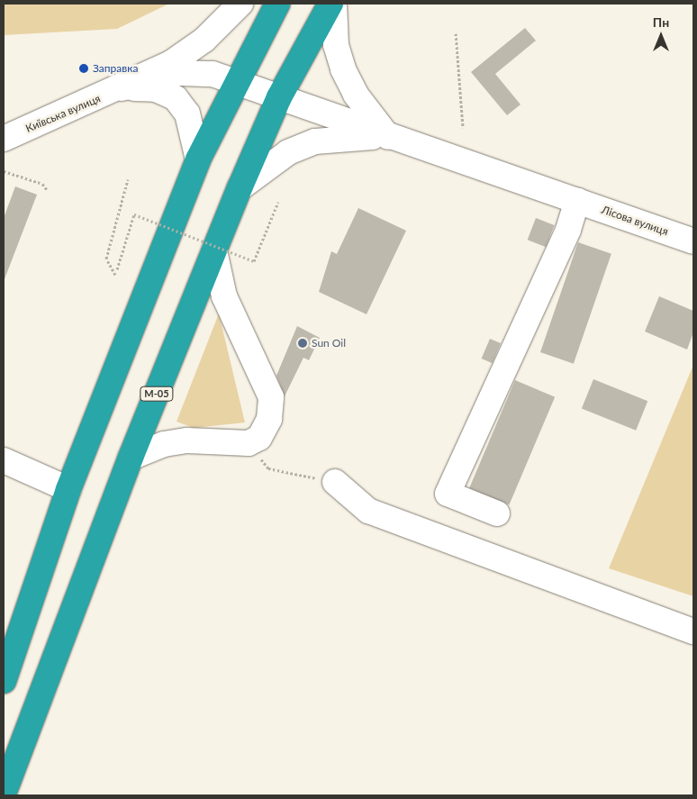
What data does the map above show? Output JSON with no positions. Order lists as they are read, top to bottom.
{
  "streets": {
    "highway": ["М-05"],
    "street": ["Київська вулиця", "Лісова вулиця"]
  },
  "crossings": [
    ["Київська вулиця", "Лісова вулиця"],
    ["Лісова вулиця", "М-05"]
  ],
  "places": ["Заправка", "Sun Oil"],
  "north": "top"
}
